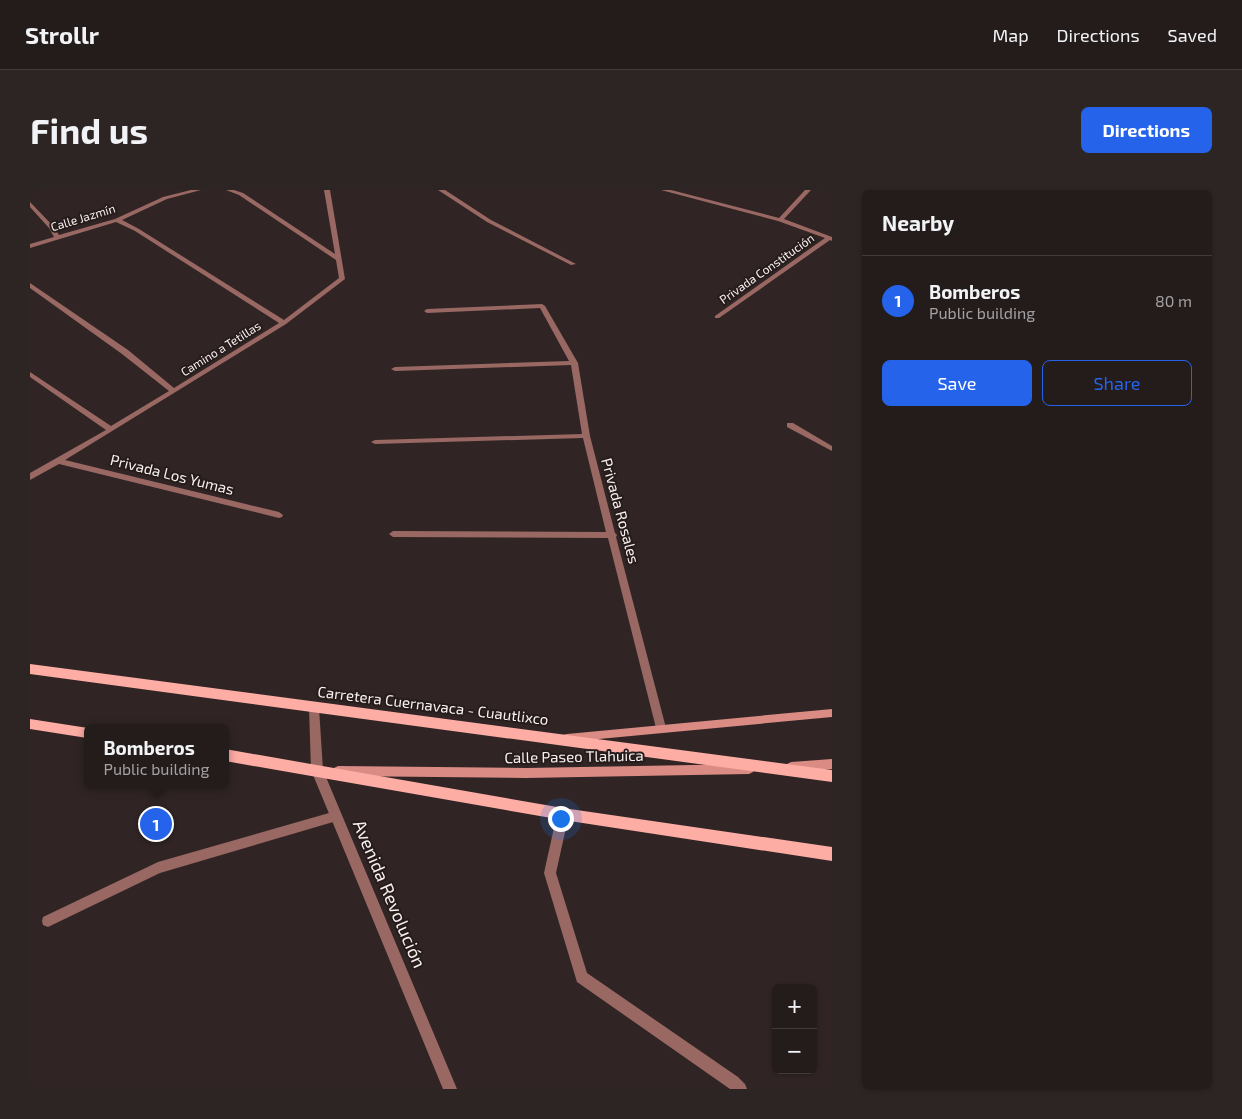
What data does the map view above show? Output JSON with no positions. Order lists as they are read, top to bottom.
{
  "streets": {
    "main road": ["Carretera Cuernavaca - Cuautlixco", "Calle Paseo Tlahuica"],
    "street": [
      "Calle Jazmín",
      "Privada Constitución",
      "Camino a Tetillas",
      "Privada Los Yumas",
      "Privada Rosales",
      "Avenida Revolución"
    ]
  },
  "crossings": [
    ["Camino a Tetillas", "Privada Los Yumas"],
    ["Privada Rosales", "Calle Paseo Tlahuica"],
    ["Carretera Cuernavaca - Cuautlixco", "Calle Paseo Tlahuica"],
    ["Carretera Cuernavaca - Cuautlixco", "Avenida Revolución"],
    ["Calle Paseo Tlahuica", "Avenida Revolución"]
  ],
  "page": {
    "header": "Strollr",
    "nav": ["Map", "Directions", "Saved"],
    "buttons": [
      "Directions",
      ["Save", "Share"]
    ],
    "title": "Find us",
    "heading": "Nearby",
    "list": [
      {
        "mark": "1",
        "name": "Bomberos",
        "note": "Public building",
        "value": "80 m"
      }
    ],
    "popup": ["Bomberos", "Public building"],
    "pins": "1",
    "map_buttons": ["+", "−"]
  }
}
